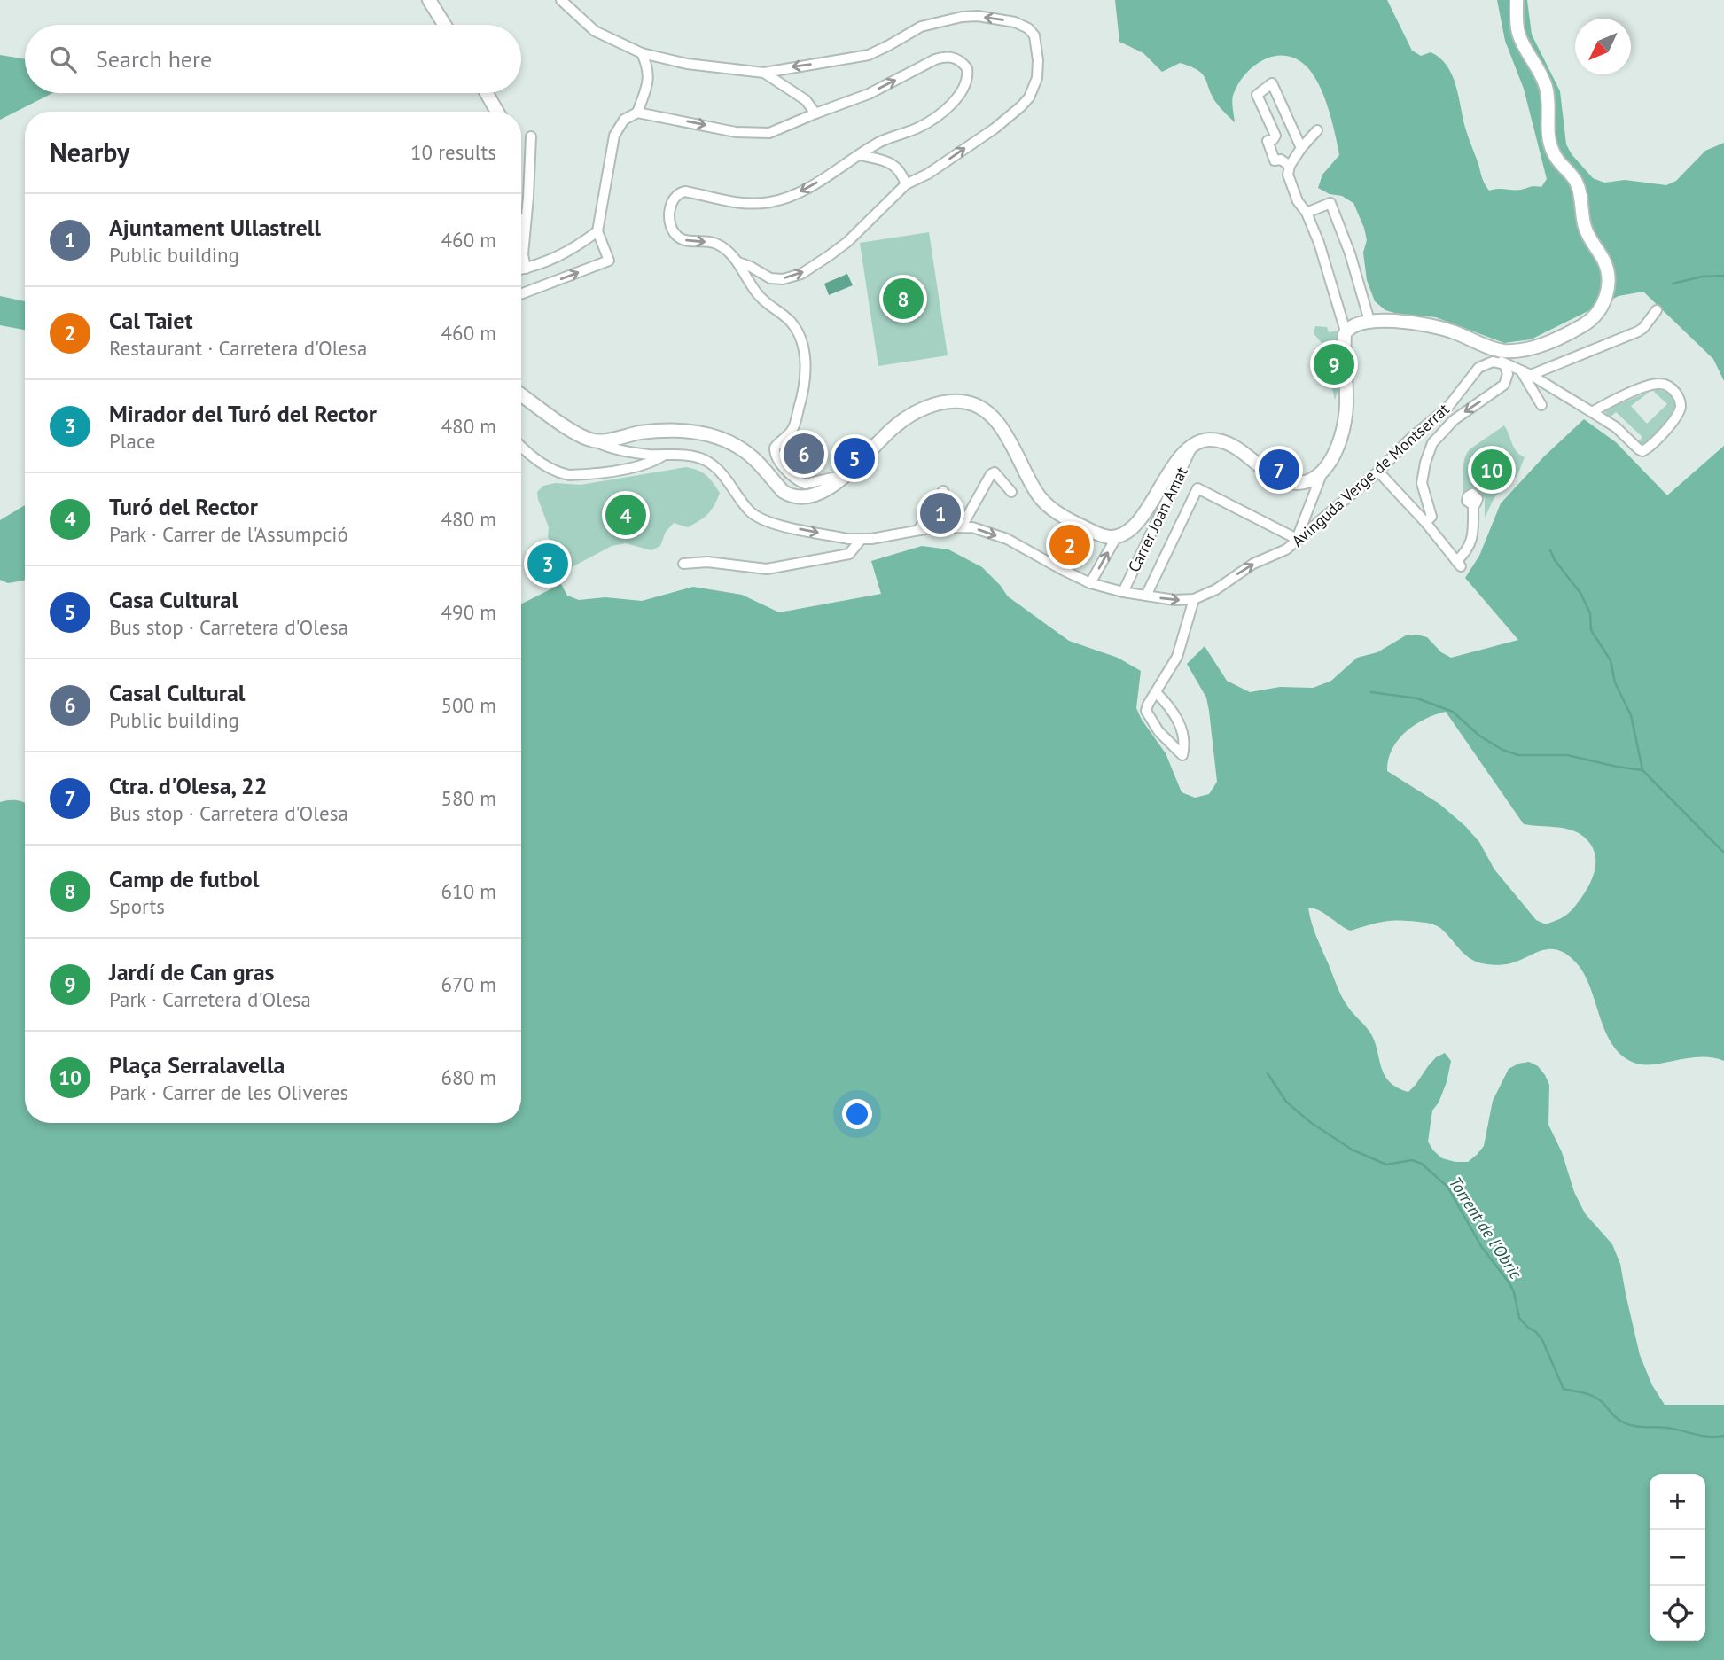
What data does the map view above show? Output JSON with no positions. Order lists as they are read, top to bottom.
{
  "streets": {
    "street": ["Avinguda Verge de Montserrat", "Carrer Joan Amat"]
  },
  "water": ["Torrent de l'Obric"],
  "north": "bottom left",
  "page": {
    "search": "Search here",
    "heading": ["Nearby", "10 results"],
    "list": [
      {
        "mark": "1",
        "name": "Ajuntament Ullastrell",
        "note": "Public building",
        "value": "460 m"
      },
      {
        "mark": "2",
        "name": "Cal Taiet",
        "note": "Restaurant · Carretera d'Olesa",
        "value": "460 m"
      },
      {
        "mark": "3",
        "name": "Mirador del Turó del Rector",
        "note": "Place",
        "value": "480 m"
      },
      {
        "mark": "4",
        "name": "Turó del Rector",
        "note": "Park · Carrer de l'Assumpció",
        "value": "480 m"
      },
      {
        "mark": "5",
        "name": "Casa Cultural",
        "note": "Bus stop · Carretera d'Olesa",
        "value": "490 m"
      },
      {
        "mark": "6",
        "name": "Casal Cultural",
        "note": "Public building",
        "value": "500 m"
      },
      {
        "mark": "7",
        "name": "Ctra. d'Olesa, 22",
        "note": "Bus stop · Carretera d'Olesa",
        "value": "580 m"
      },
      {
        "mark": "8",
        "name": "Camp de futbol",
        "note": "Sports",
        "value": "610 m"
      },
      {
        "mark": "9",
        "name": "Jardí de Can gras",
        "note": "Park · Carretera d'Olesa",
        "value": "670 m"
      },
      {
        "mark": "10",
        "name": "Plaça Serralavella",
        "note": "Park · Carrer de les Oliveres",
        "value": "680 m"
      }
    ],
    "pins": [
      "8",
      "9",
      "6",
      "5",
      "7",
      "10",
      "1",
      "4",
      "2",
      "3"
    ],
    "map_buttons": ["+", "−"]
  }
}
